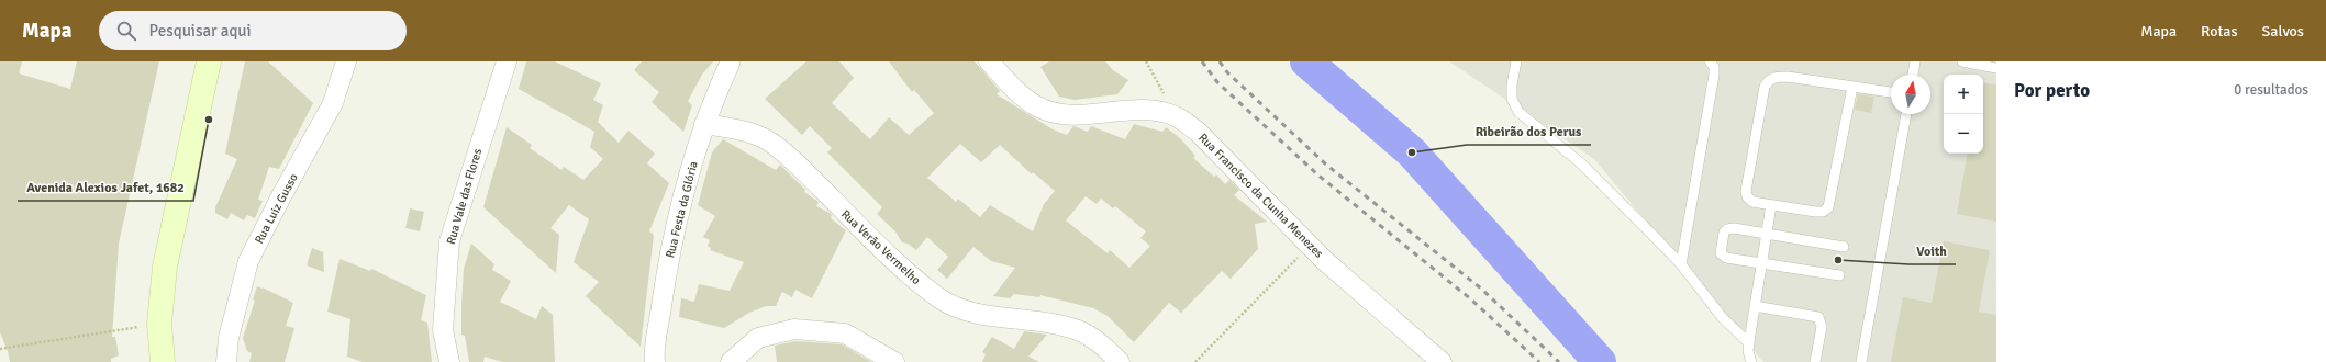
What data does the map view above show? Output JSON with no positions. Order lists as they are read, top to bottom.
{
  "streets": {
    "street": [
      "Rua Francisco da Cunha Menezes",
      "Rua Vale das Flores",
      "Rua Luiz Gusso",
      "Rua Festa da Glória",
      "Rua Verão Vermelho"
    ]
  },
  "crossings": [
    ["Rua Festa da Glória", "Rua Verão Vermelho"]
  ],
  "places": ["Avenida Alexios Jafet, 1682", "Ribeirão dos Perus", "Voith"],
  "north": "top",
  "page": {
    "header": "Mapa",
    "search": "Pesquisar aqui",
    "nav": ["Mapa", "Rotas", "Salvos"],
    "heading": ["Por perto", "0 resultados"],
    "map_buttons": ["+", "−"]
  }
}
